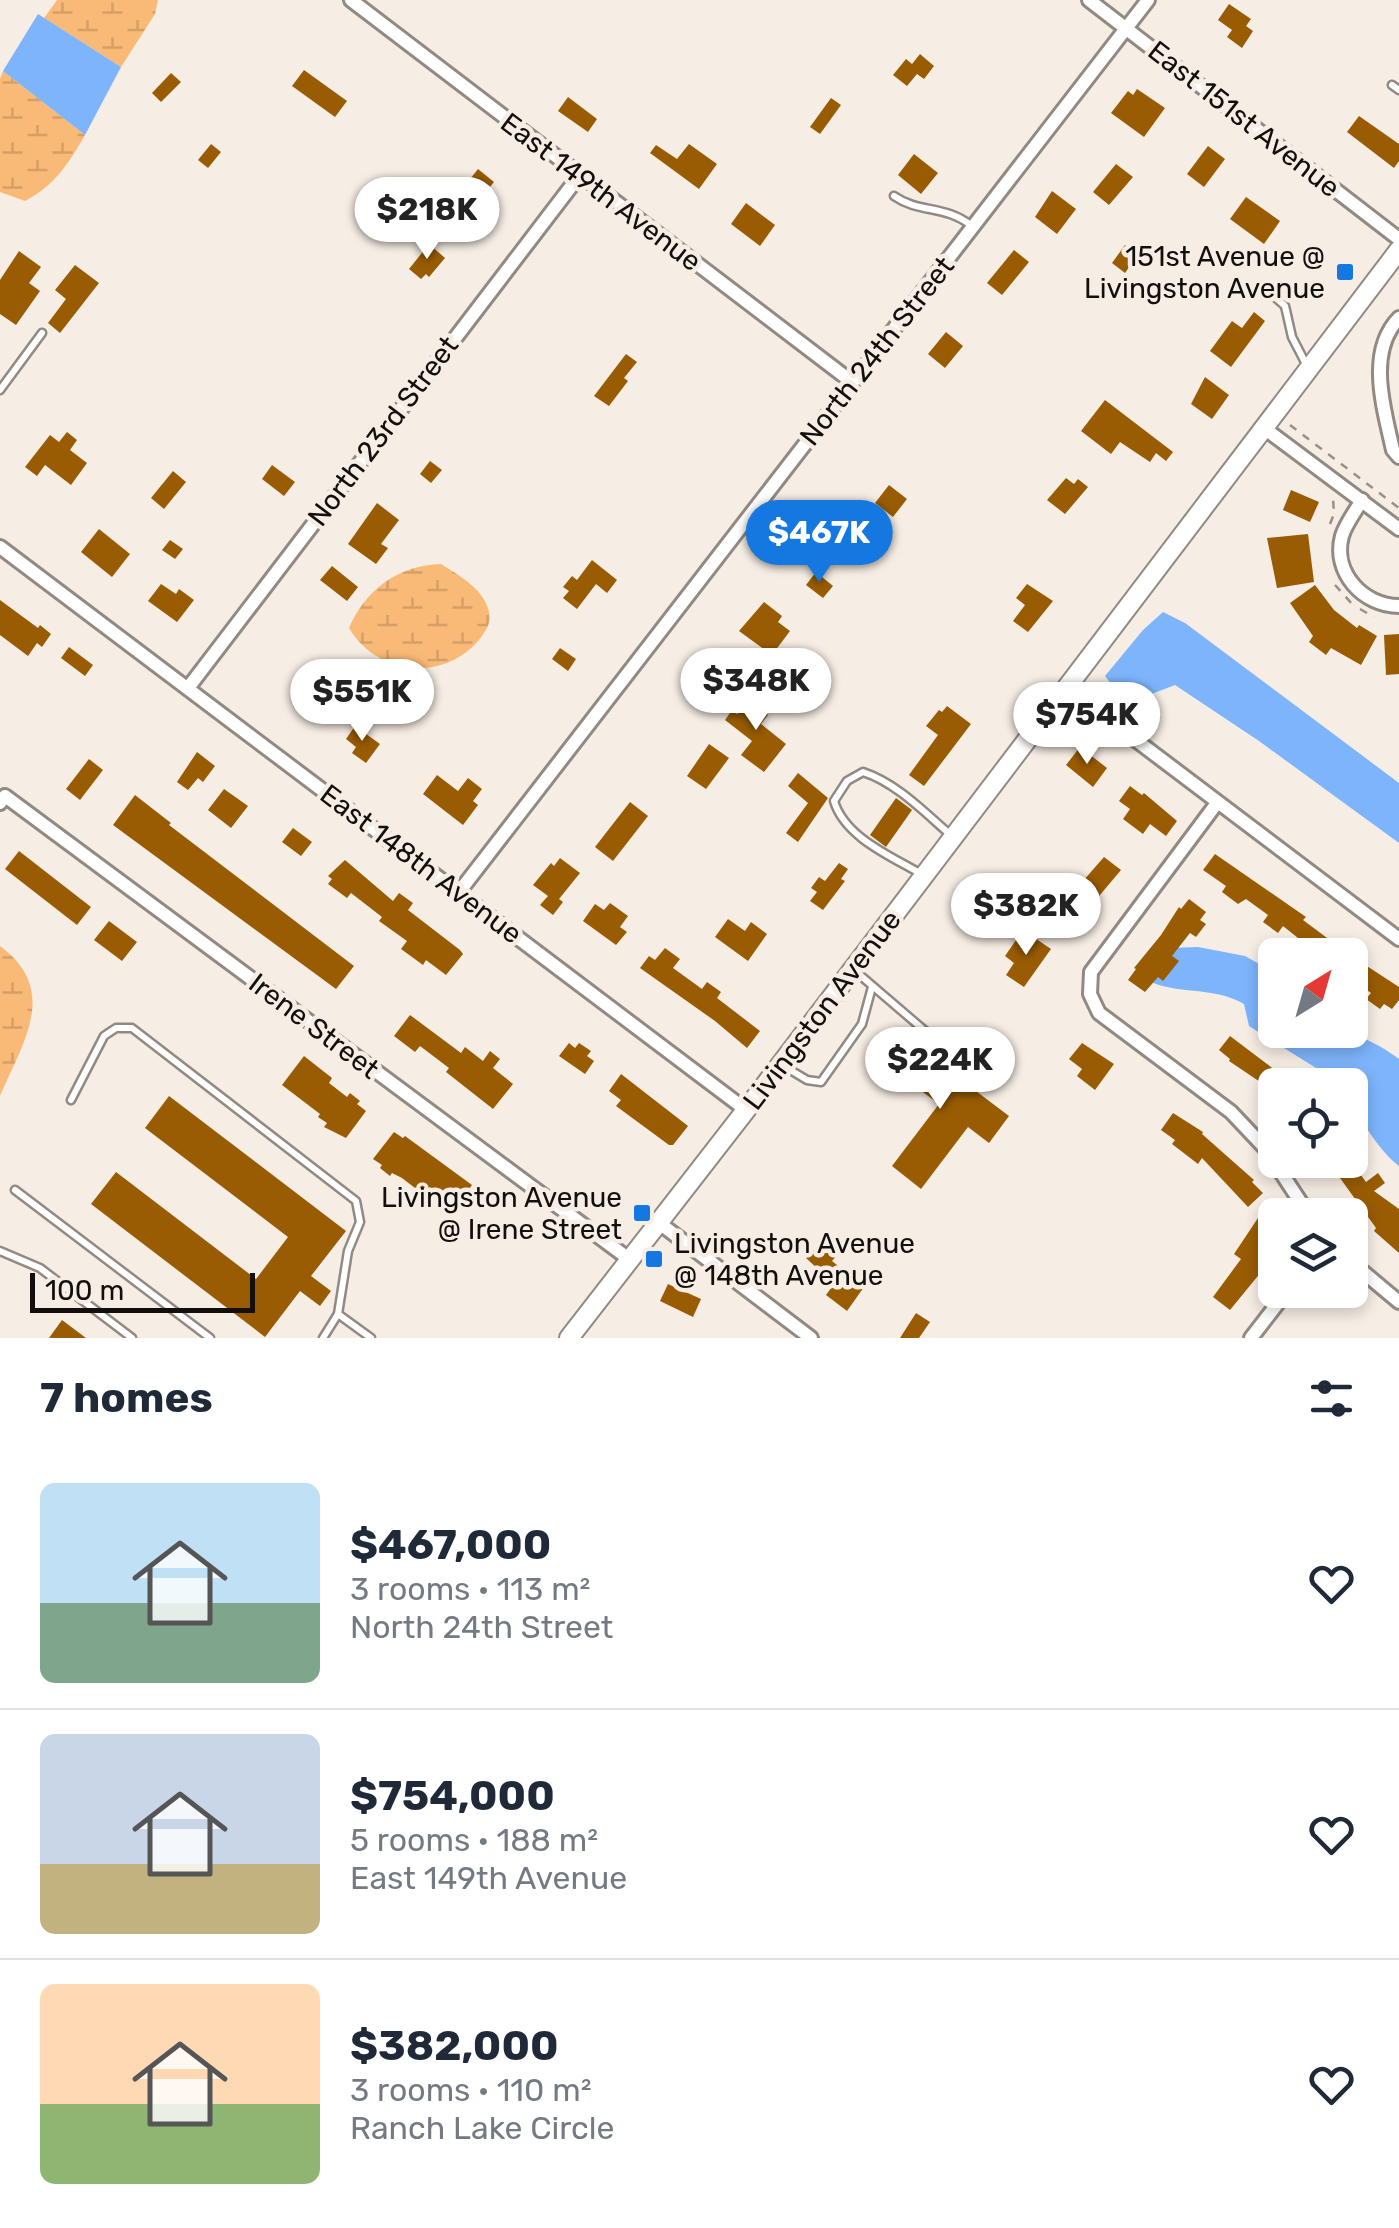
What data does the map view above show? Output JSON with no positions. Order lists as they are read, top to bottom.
{
  "streets": {
    "street": [
      "East 151st Avenue",
      "East 149th Avenue",
      "North 24th Street",
      "North 23rd Street",
      "East 148th Avenue",
      "Livingston Avenue",
      "Irene Street"
    ]
  },
  "crossings": [
    ["East 151st Avenue", "North 24th Street"],
    ["East 149th Avenue", "North 24th Street"],
    ["East 149th Avenue", "North 23rd Street"],
    ["North 24th Street", "East 148th Avenue"],
    ["North 23rd Street", "East 148th Avenue"],
    ["East 148th Avenue", "Livingston Avenue"],
    ["Livingston Avenue", "Irene Street"]
  ],
  "places": {
    "transit": ["151st Avenue @ Livingston Avenue", "Livingston Avenue @ Irene Street", "Livingston Avenue @ 148th Avenue"]
  },
  "scale_bar": "100 m",
  "north": "top right",
  "page": {
    "price": [
      "$218K",
      "$467K",
      "$348K",
      "$551K",
      "$754K",
      "$382K",
      "$224K"
    ],
    "scale": "100 m",
    "heading": "7 homes",
    "list": [
      {
        "name": "$467,000",
        "note": "3 rooms · 113 m² · North 24th Street"
      },
      {
        "name": "$754,000",
        "note": "5 rooms · 188 m² · East 149th Avenue"
      },
      {
        "name": "$382,000",
        "note": "3 rooms · 110 m² · Ranch Lake Circle"
      }
    ]
  }
}
